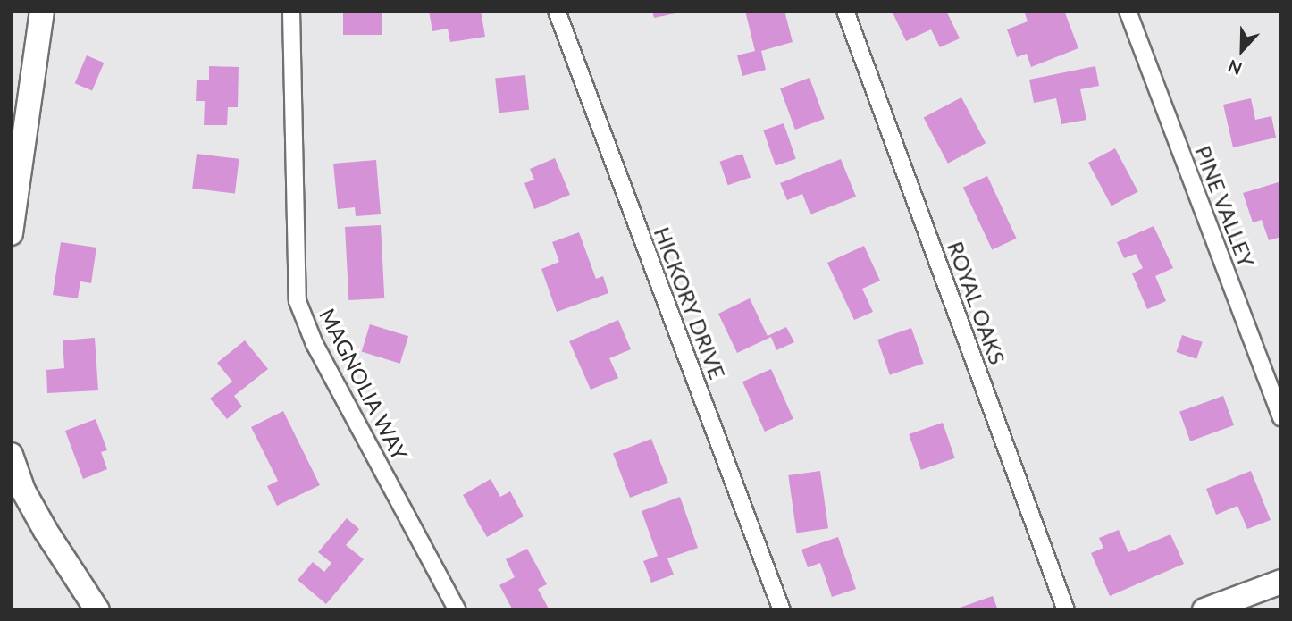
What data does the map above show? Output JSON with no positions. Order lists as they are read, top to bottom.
{
  "streets": {
    "street": [
      "PINE VALLEY",
      "HICKORY DRIVE",
      "ROYAL OAKS",
      "MAGNOLIA WAY"
    ]
  },
  "north": "bottom"
}
